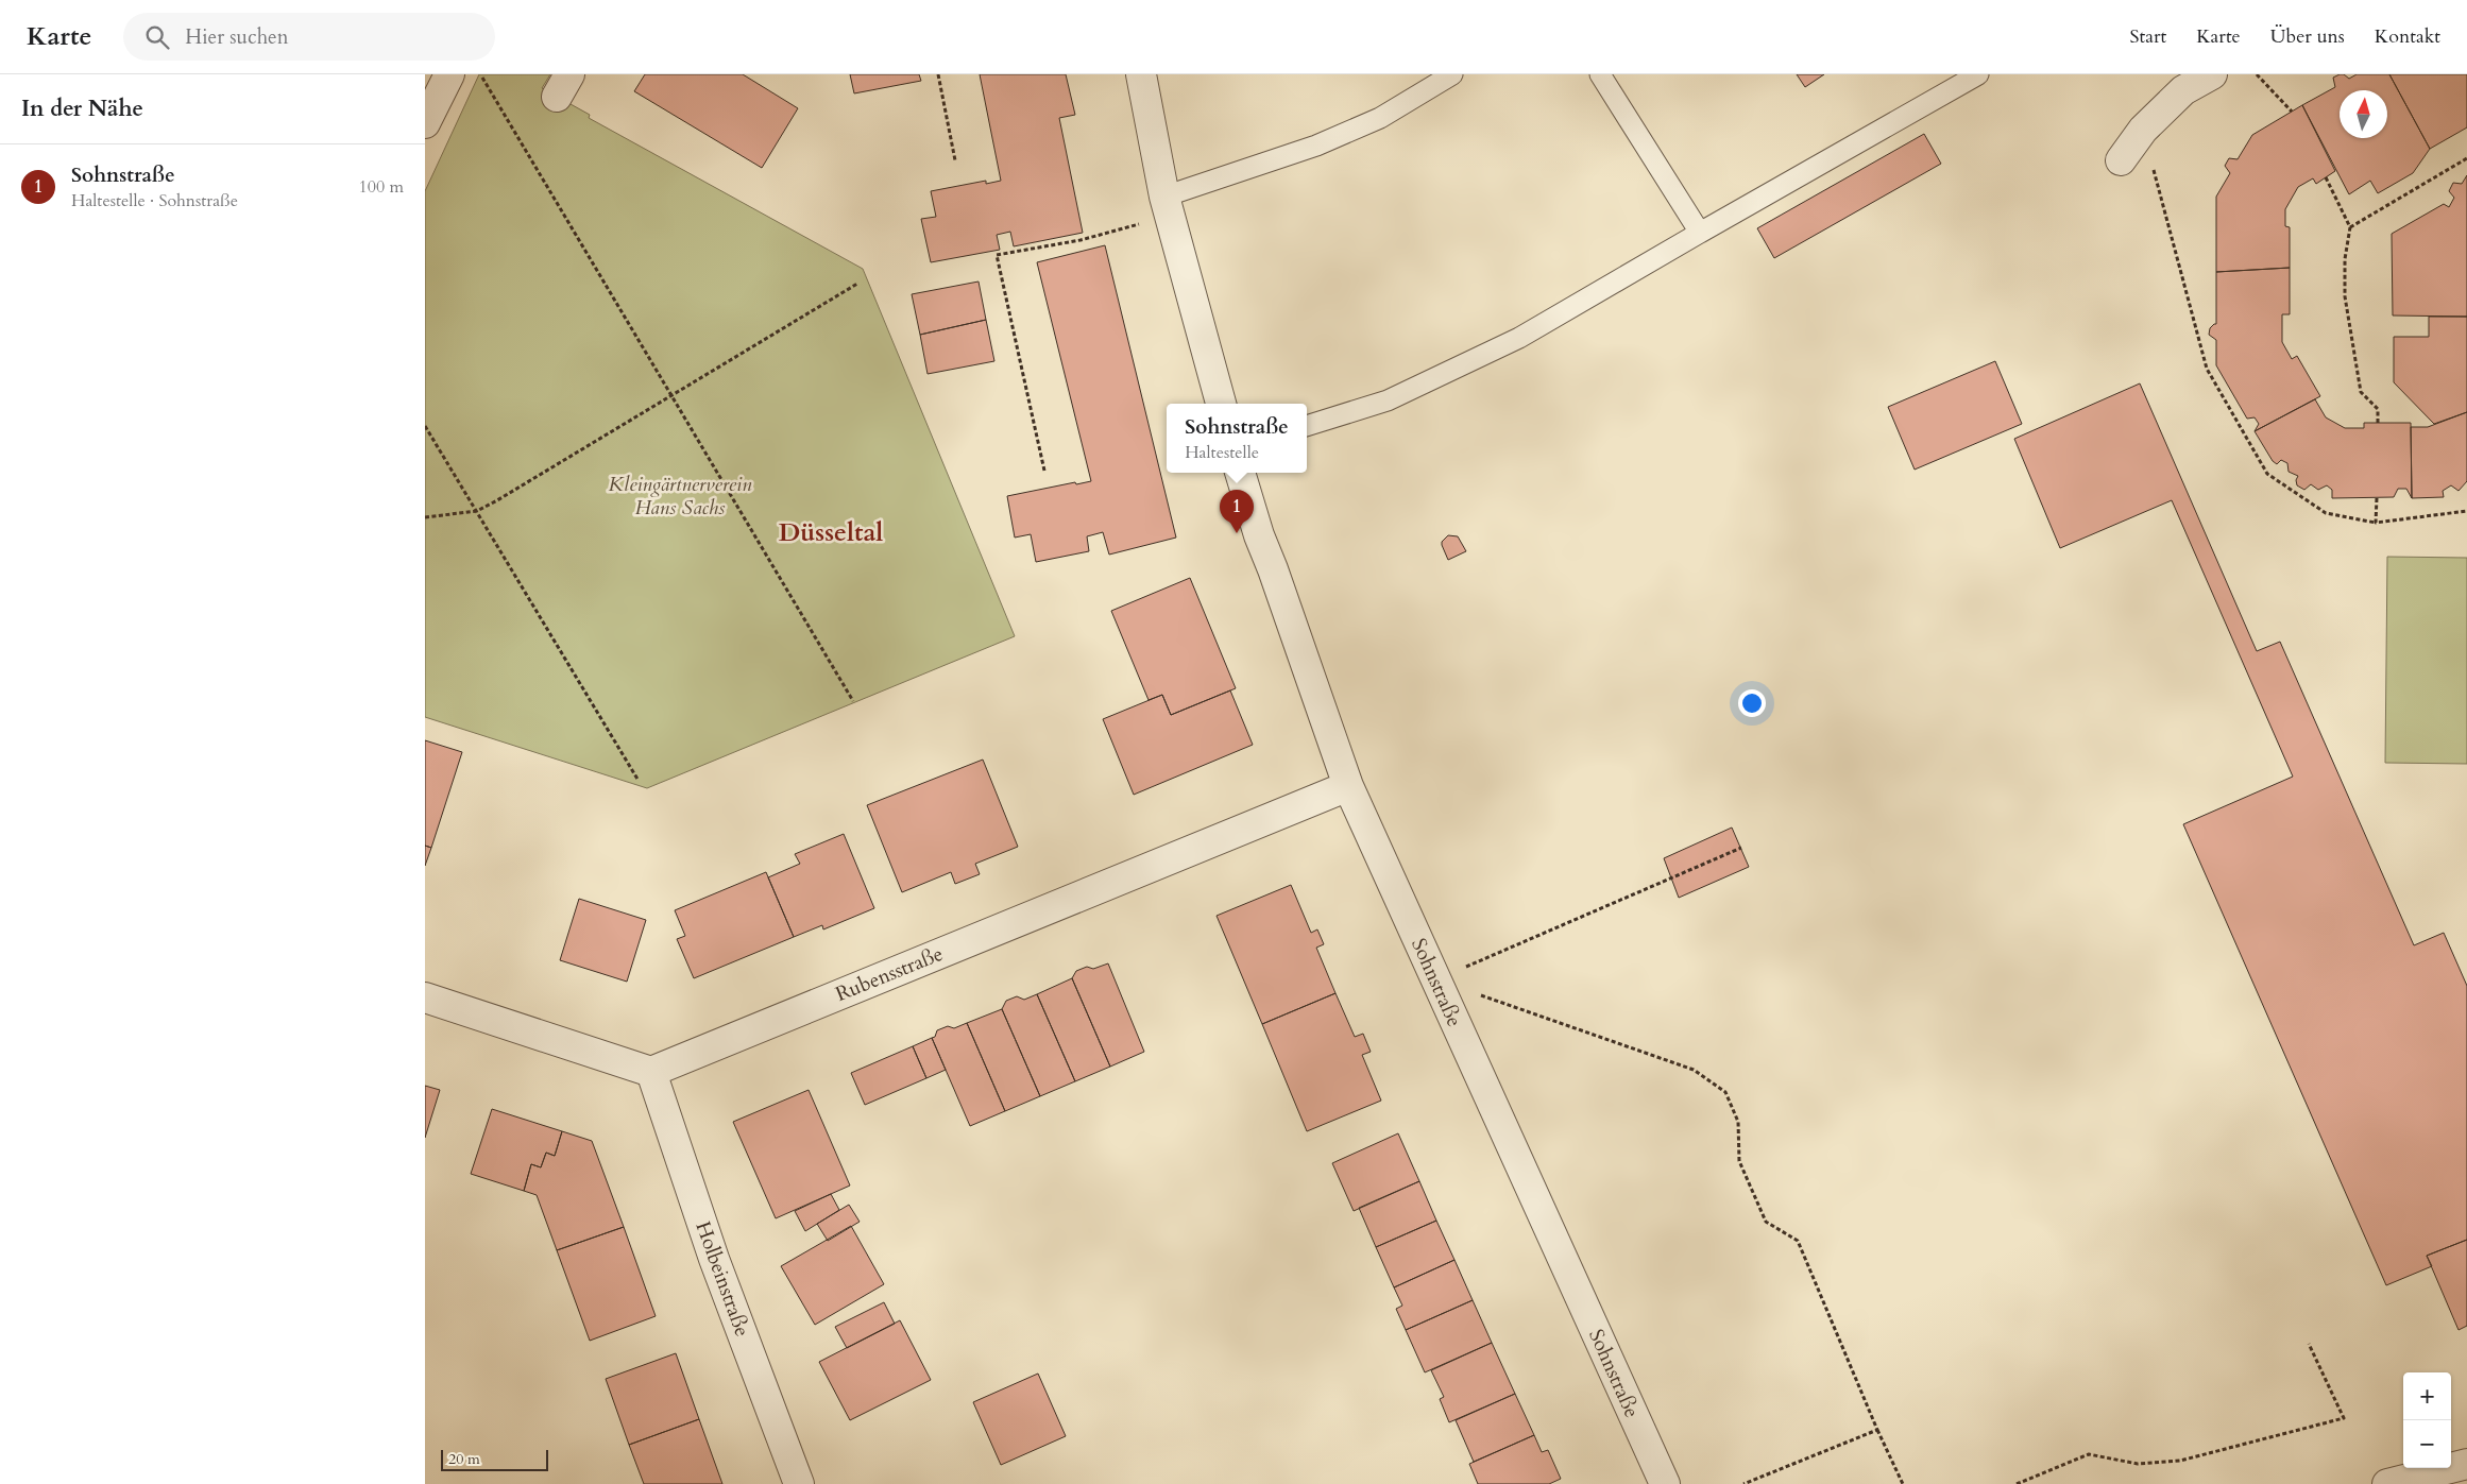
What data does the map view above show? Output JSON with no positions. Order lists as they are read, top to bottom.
{
  "streets": {
    "street": ["Rubensstraße", "Sohnstraße", "Holbeinstraße"]
  },
  "crossings": [
    ["Rubensstraße", "Sohnstraße"],
    ["Rubensstraße", "Holbeinstraße"]
  ],
  "districts": ["Düsseltal"],
  "parks": ["Kleingärtnerverein Hans Sachs"],
  "scale_bar": "20 m",
  "north": "top",
  "page": {
    "header": "Karte",
    "search": "Hier suchen",
    "nav": [
      "Start",
      "Karte",
      "Über uns",
      "Kontakt"
    ],
    "heading": "In der Nähe",
    "list": [
      {
        "mark": "1",
        "name": "Sohnstraße",
        "note": "Haltestelle · Sohnstraße",
        "value": "100 m"
      }
    ],
    "popup": ["Sohnstraße", "Haltestelle"],
    "pins": "1",
    "map_buttons": ["+", "−"],
    "scale": "20 m"
  }
}
